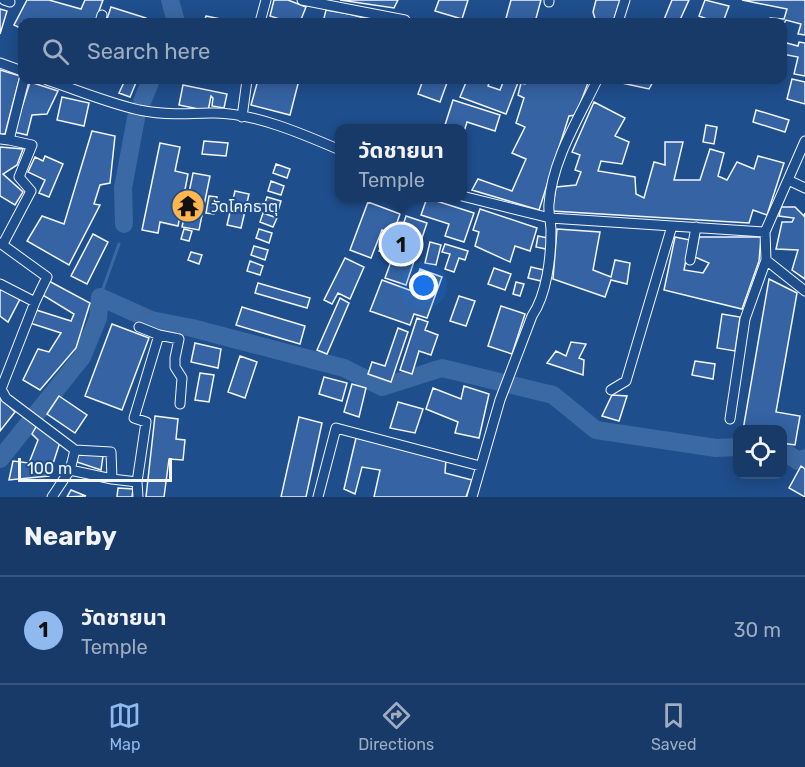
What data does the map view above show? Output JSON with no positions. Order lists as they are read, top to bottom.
{
  "places": {
    "temple": ["วัดโคกธาตุ"]
  },
  "scale_bar": "100 m",
  "page": {
    "search": "Search here",
    "popup": ["วัดชายนา", "Temple"],
    "pins": "1",
    "scale": "100 m",
    "heading": "Nearby",
    "list": [
      {
        "mark": "1",
        "name": "วัดชายนา",
        "note": "Temple",
        "value": "30 m"
      }
    ],
    "nav": ["Map", "Directions", "Saved"]
  }
}
